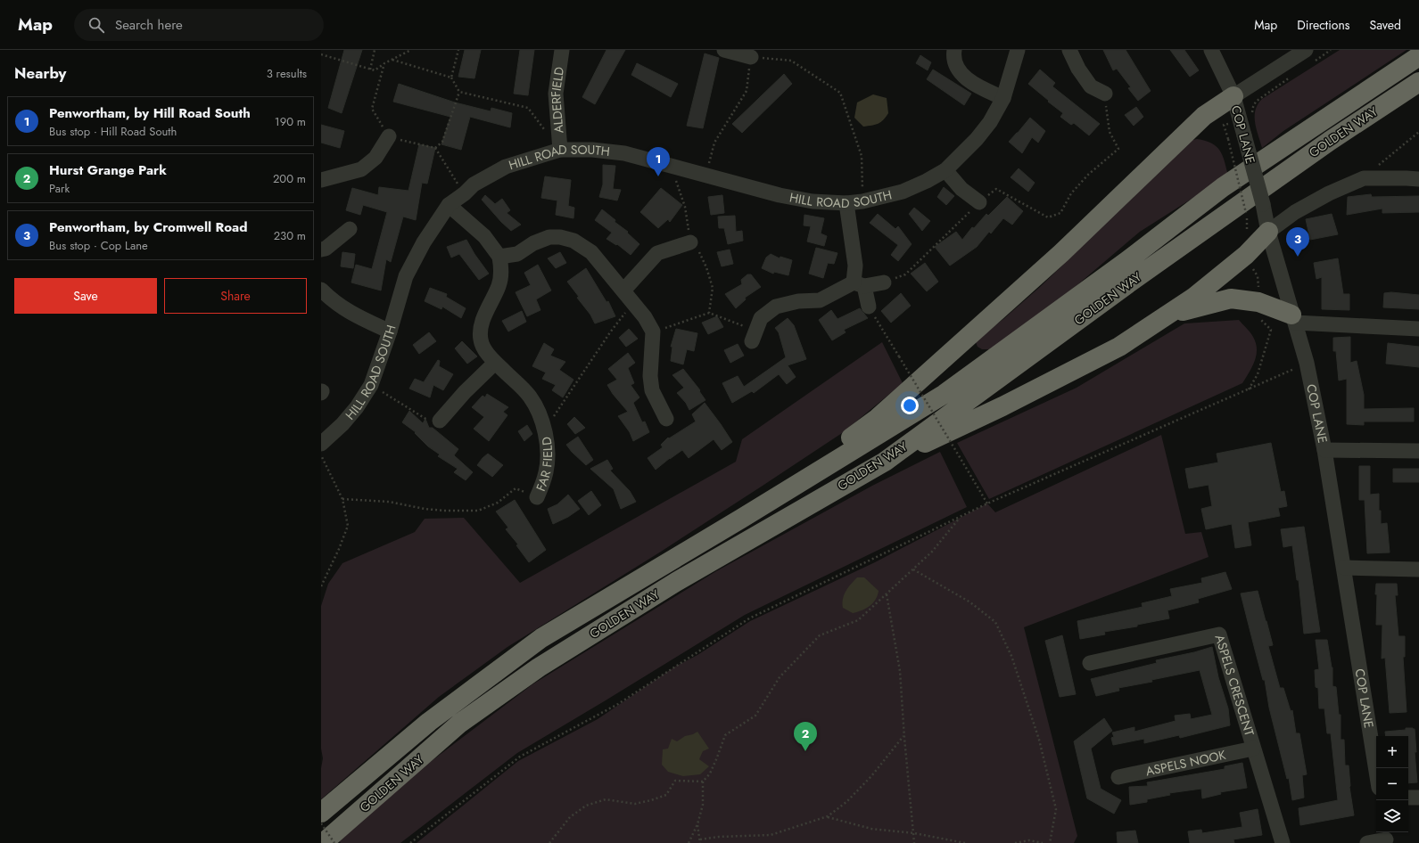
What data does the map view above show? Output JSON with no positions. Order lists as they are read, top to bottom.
{
  "streets": {
    "highway": ["GOLDEN WAY"],
    "street": [
      "ALDERFIELD",
      "COP LANE",
      "HILL ROAD SOUTH",
      "FAR FIELD",
      "ASPELS CRESCENT",
      "ASPELS NOOK"
    ]
  },
  "crossings": [
    ["ALDERFIELD", "HILL ROAD SOUTH"],
    ["ASPELS CRESCENT", "ASPELS NOOK"]
  ],
  "page": {
    "header": "Map",
    "search": "Search here",
    "nav": ["Map", "Directions", "Saved"],
    "heading": ["Nearby", "3 results"],
    "list": [
      {
        "mark": "1",
        "name": "Penwortham, by Hill Road South",
        "note": "Bus stop · Hill Road South",
        "value": "190 m"
      },
      {
        "mark": "2",
        "name": "Hurst Grange Park",
        "note": "Park",
        "value": "200 m"
      },
      {
        "mark": "3",
        "name": "Penwortham, by Cromwell Road",
        "note": "Bus stop · Cop Lane",
        "value": "230 m"
      }
    ],
    "pins": ["1", "3", "2"],
    "buttons": ["Save", "Share"],
    "map_buttons": ["+", "−"]
  }
}
